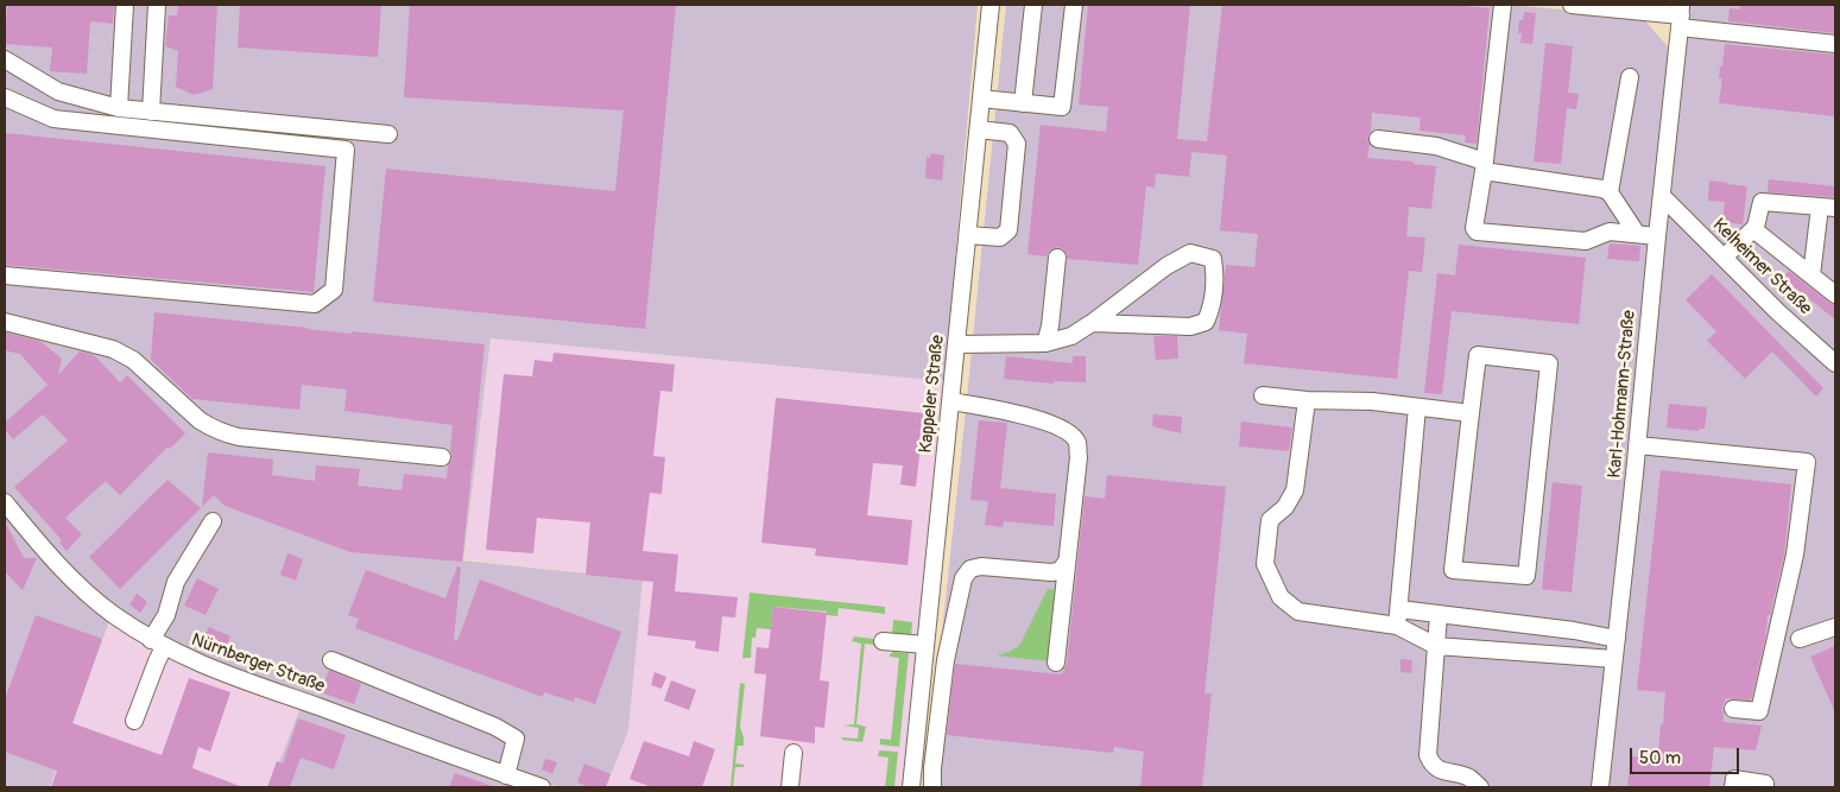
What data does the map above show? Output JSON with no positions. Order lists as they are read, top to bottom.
{
  "streets": {
    "street": [
      "Kelheimer Straße",
      "Kappeler Straße",
      "Karl-Hohmann-Straße",
      "Nürnberger Straße"
    ]
  },
  "crossings": [
    ["Kelheimer Straße", "Karl-Hohmann-Straße"]
  ],
  "scale_bar": "50 m"
}
